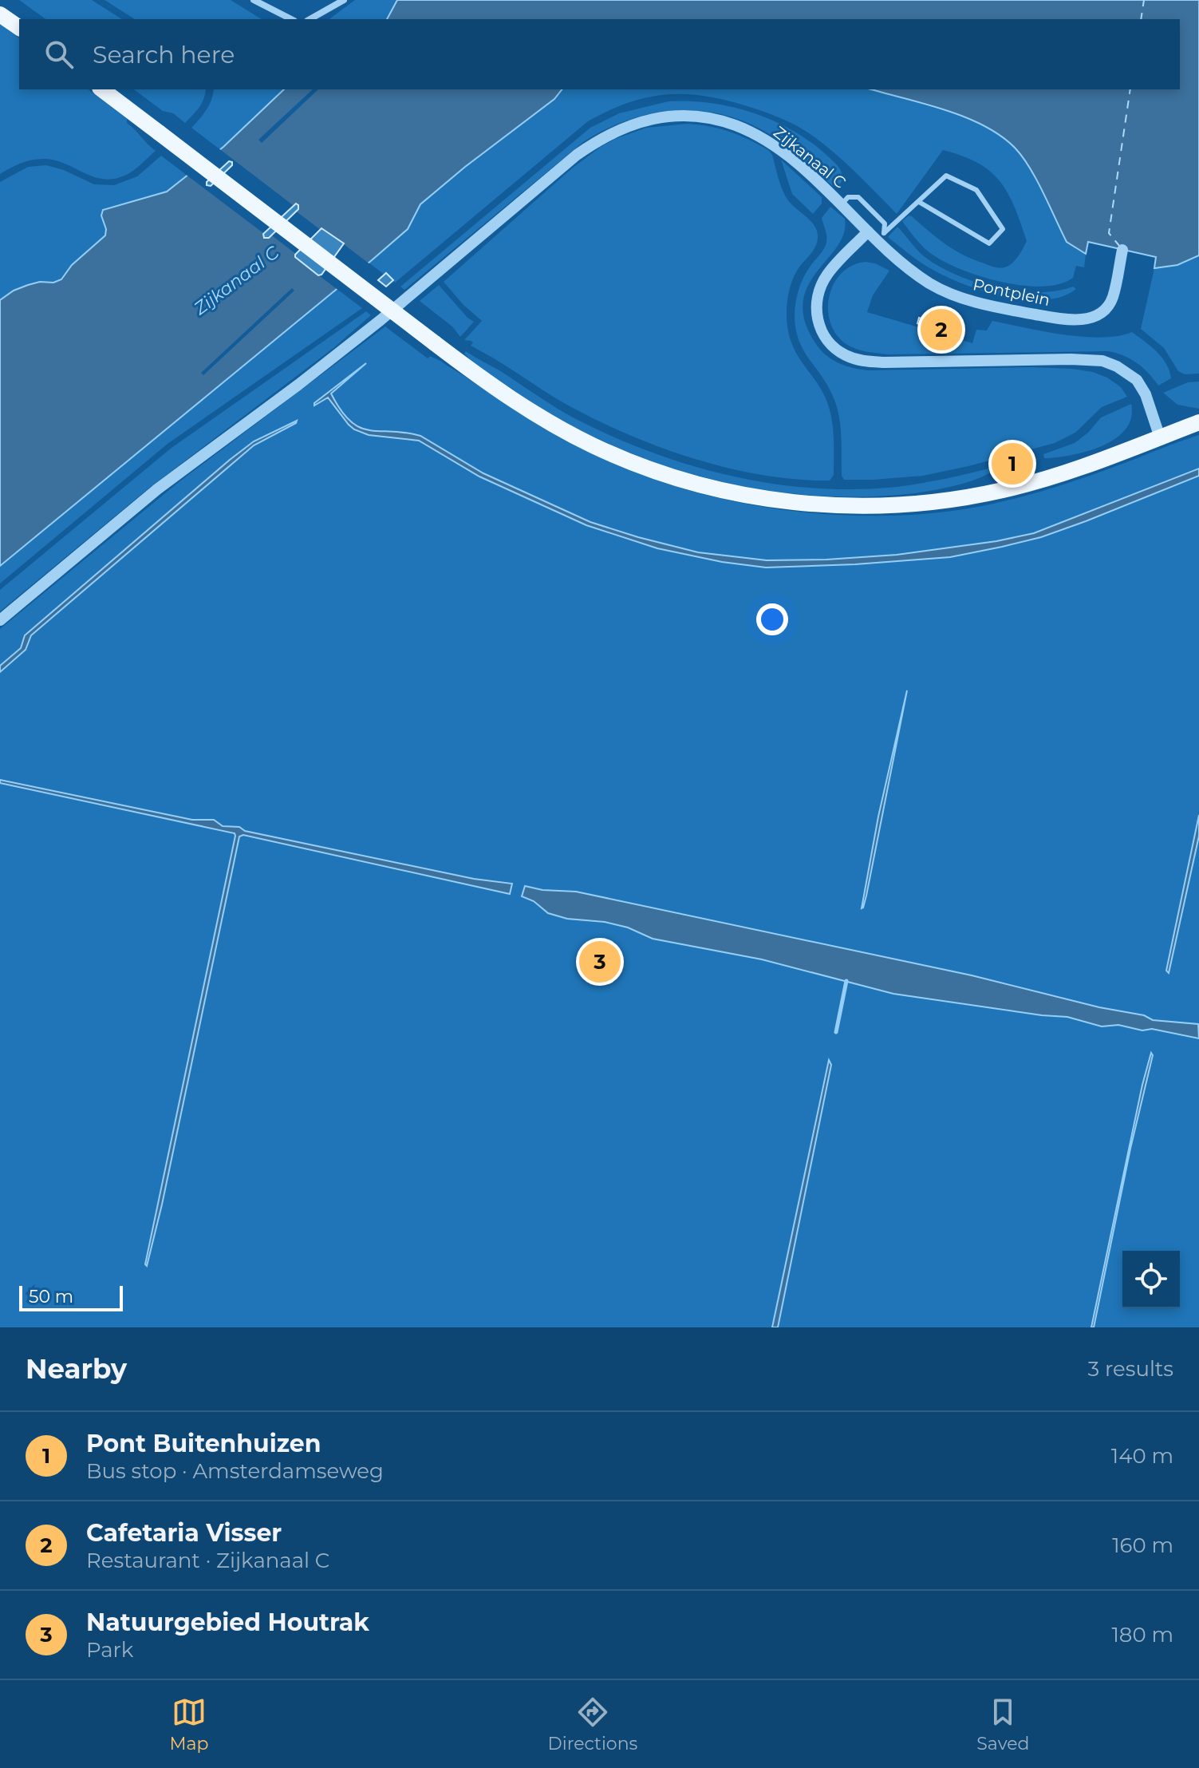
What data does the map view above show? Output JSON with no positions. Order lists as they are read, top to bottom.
{
  "streets": {
    "street": ["Zijkanaal C", "Pontplein"]
  },
  "crossings": [
    ["Zijkanaal C", "Pontplein"]
  ],
  "water": ["Zijkanaal C"],
  "scale_bar": "50 m",
  "page": {
    "search": "Search here",
    "pins": ["2", "1", "3"],
    "scale": "50 m",
    "heading": ["Nearby", "3 results"],
    "list": [
      {
        "mark": "1",
        "name": "Pont Buitenhuizen",
        "note": "Bus stop · Amsterdamseweg",
        "value": "140 m"
      },
      {
        "mark": "2",
        "name": "Cafetaria Visser",
        "note": "Restaurant · Zijkanaal C",
        "value": "160 m"
      },
      {
        "mark": "3",
        "name": "Natuurgebied Houtrak",
        "note": "Park",
        "value": "180 m"
      }
    ],
    "nav": ["Map", "Directions", "Saved"]
  }
}
